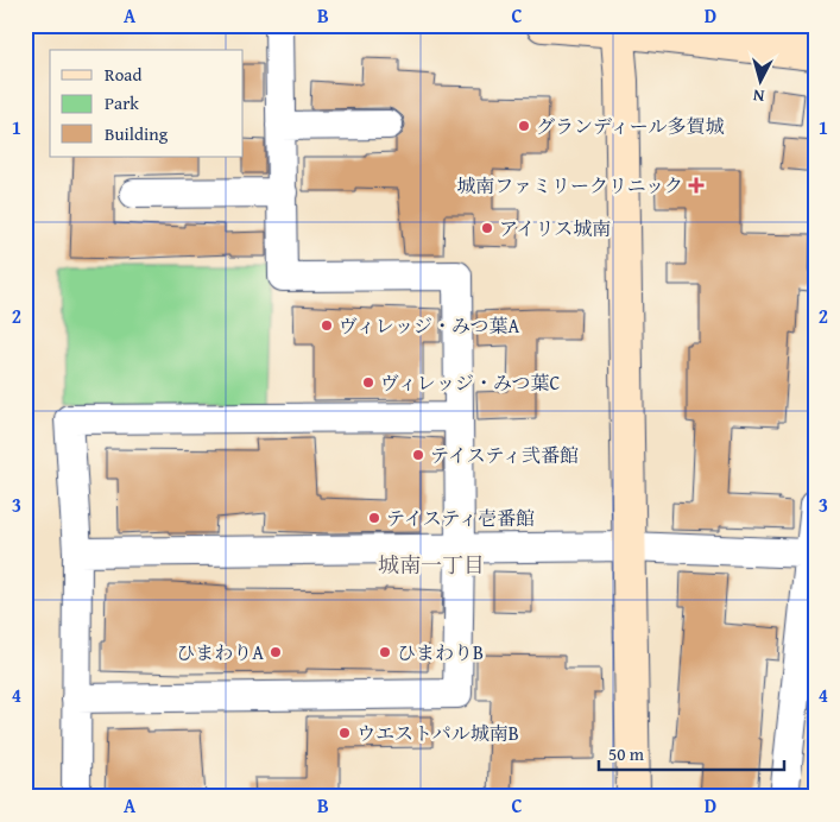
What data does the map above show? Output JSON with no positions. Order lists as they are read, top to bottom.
{
  "districts": ["城南一丁目"],
  "places": {
    "other": [
      "グランディール多賀城",
      "アイリス城南",
      "ヴィレッジ・みつ葉A",
      "ヴィレッジ・みつ葉C",
      "テイスティ弐番館",
      "テイスティ壱番館",
      "ひまわりA",
      "ひまわりB",
      "ウエストパル城南B"
    ],
    "health": ["城南ファミリークリニック"]
  },
  "legend": ["Road", "Park", "Building"],
  "scale_bar": "50 m",
  "north": "bottom",
  "grid": {
    "columns": [
      "A",
      "B",
      "C",
      "D"
    ],
    "rows": [
      "1",
      "2",
      "3",
      "4"
    ]
  }
}
